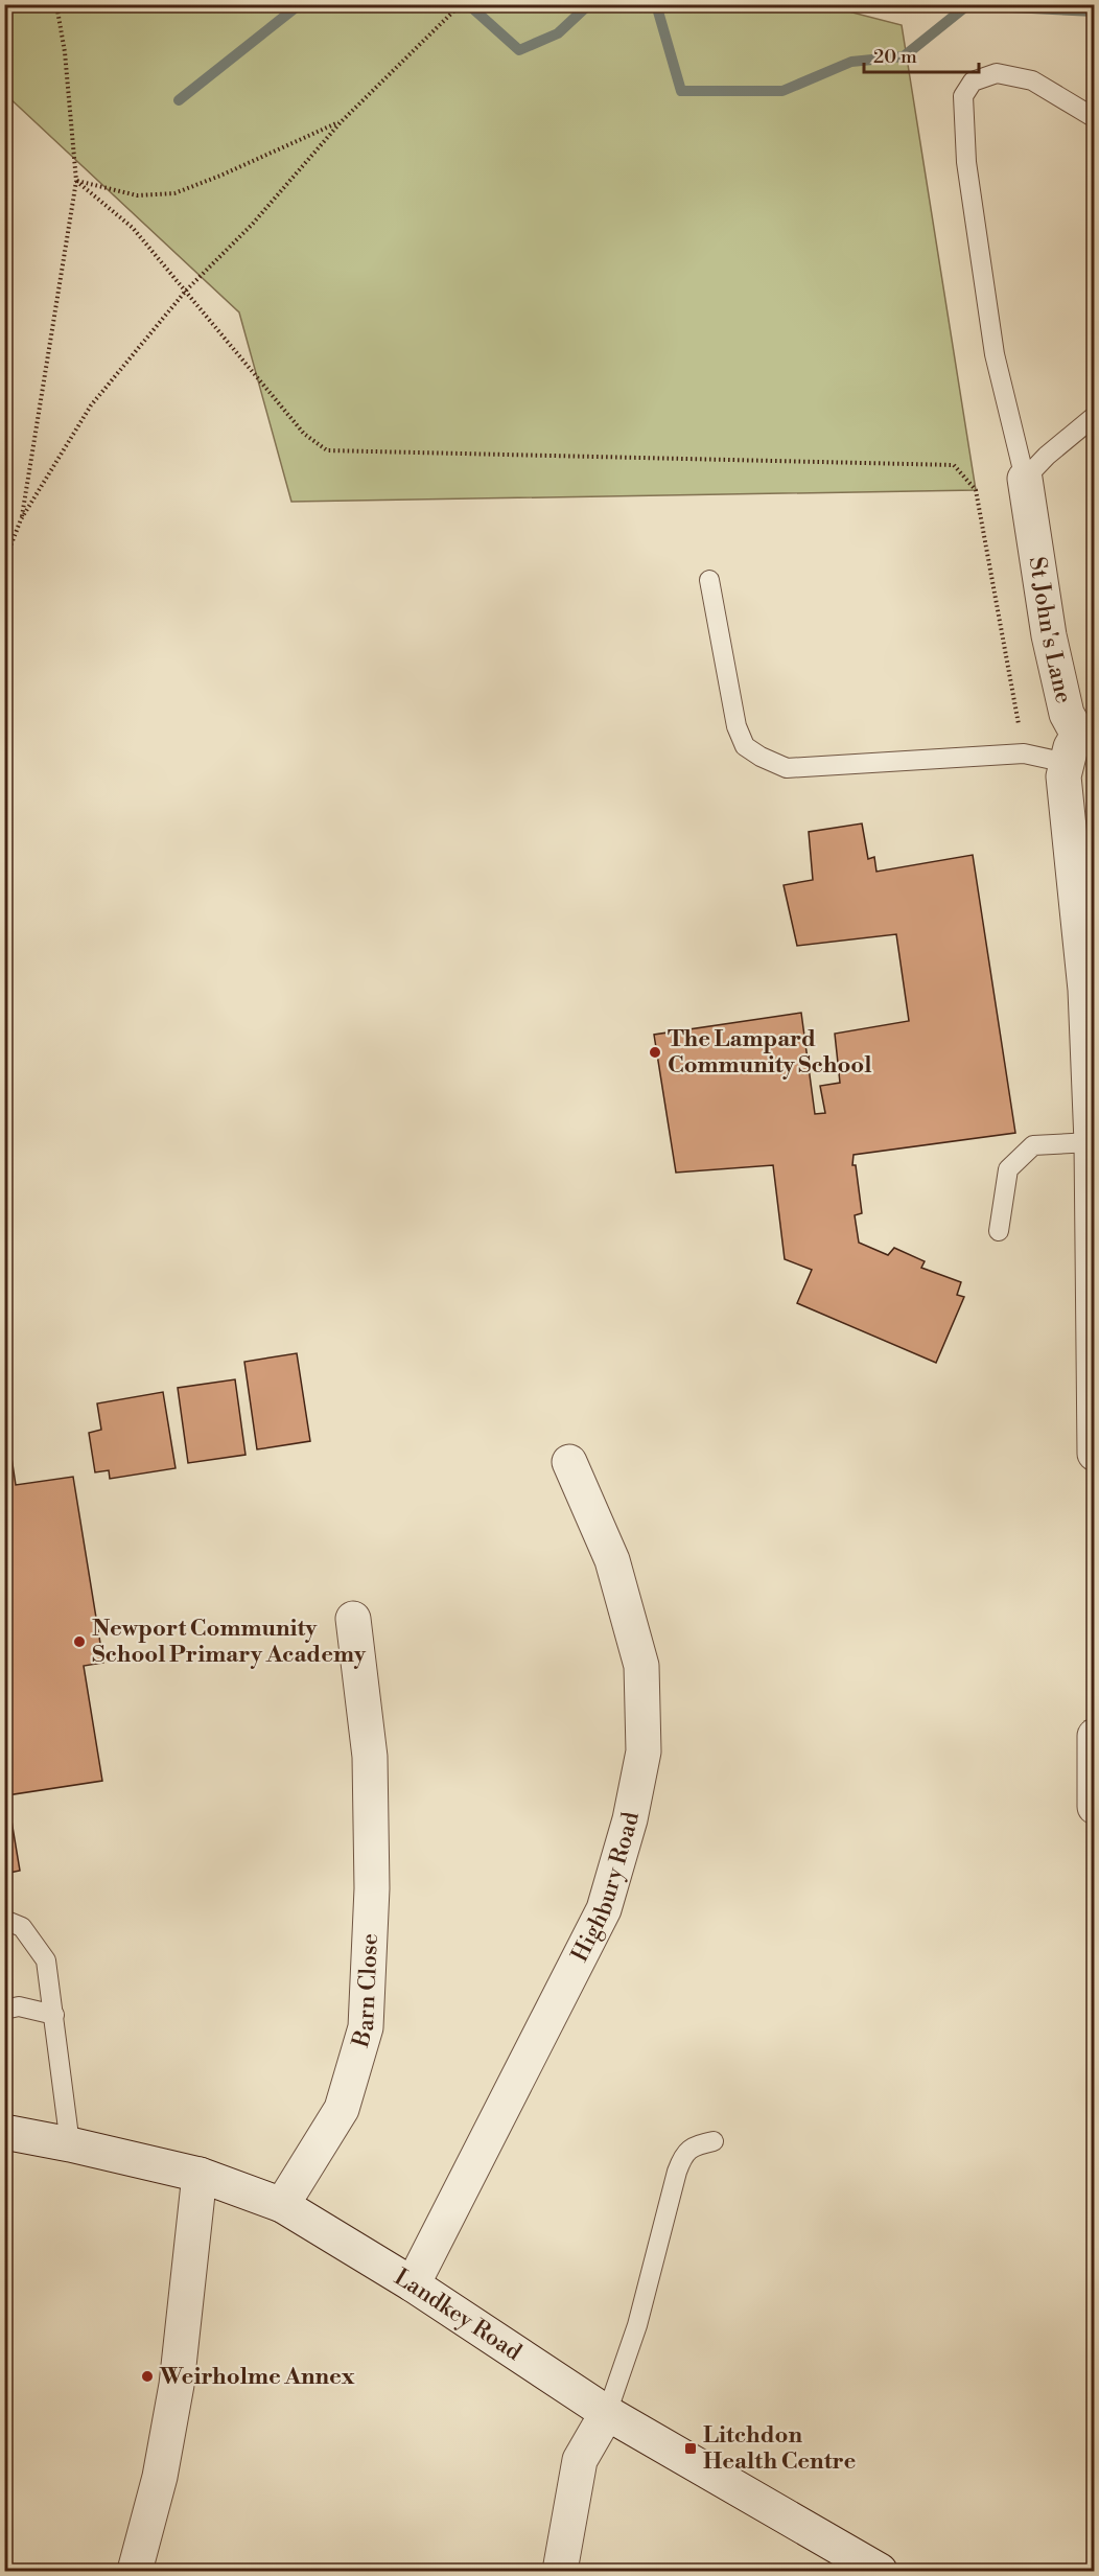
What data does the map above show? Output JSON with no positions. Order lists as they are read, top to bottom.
{
  "streets": {
    "street": [
      "St John's Lane",
      "Highbury Road",
      "Barn Close",
      "Landkey Road"
    ]
  },
  "crossings": [
    ["Highbury Road", "Landkey Road"],
    ["Barn Close", "Landkey Road"]
  ],
  "places": {
    "other": ["The Lampard Community School", "Newport Community School Primary Academy", "Weirholme Annex"],
    "transit": ["Litchdon Health Centre"]
  },
  "scale_bar": "20 m"
}
